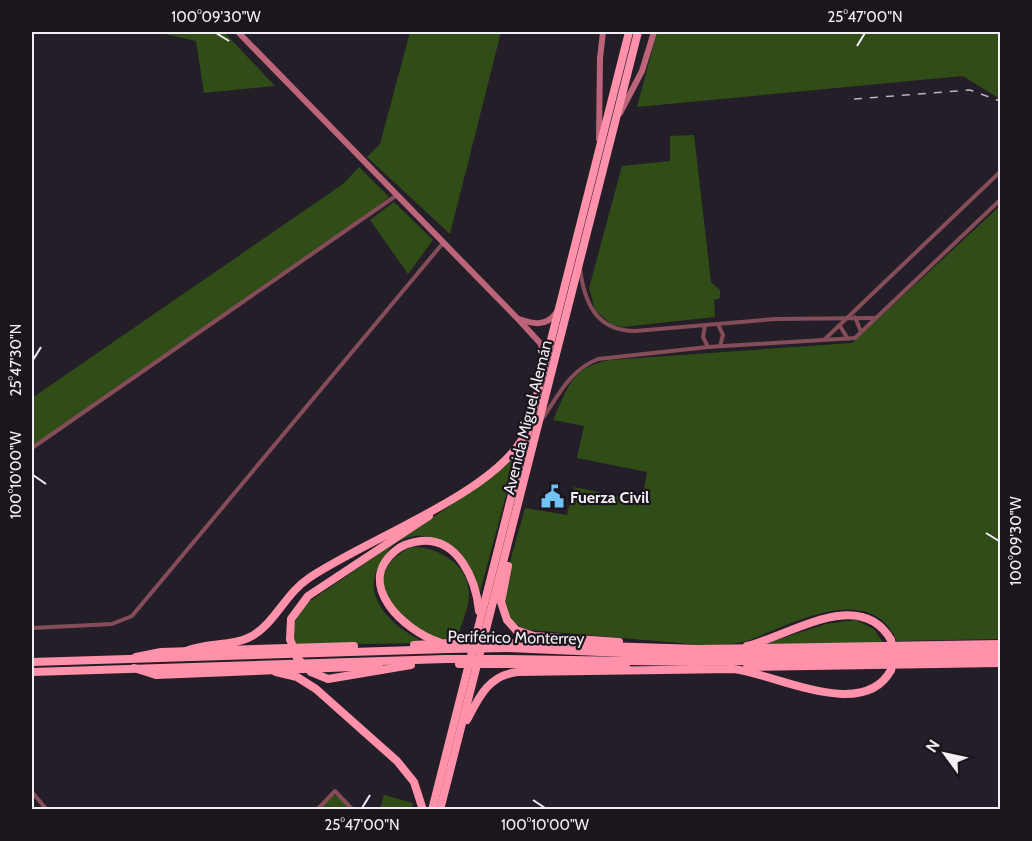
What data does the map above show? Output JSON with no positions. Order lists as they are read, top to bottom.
{
  "streets": {
    "highway": ["Avenida Miguel Alemán", "Periférico Monterrey"]
  },
  "places": {
    "public building": ["Fuerza Civil"]
  },
  "north": "top left",
  "coordinates": [
    "100°09'30\"W",
    "25°47'00\"N",
    "25°47'30\"N",
    "100°10'00\"W"
  ]
}
